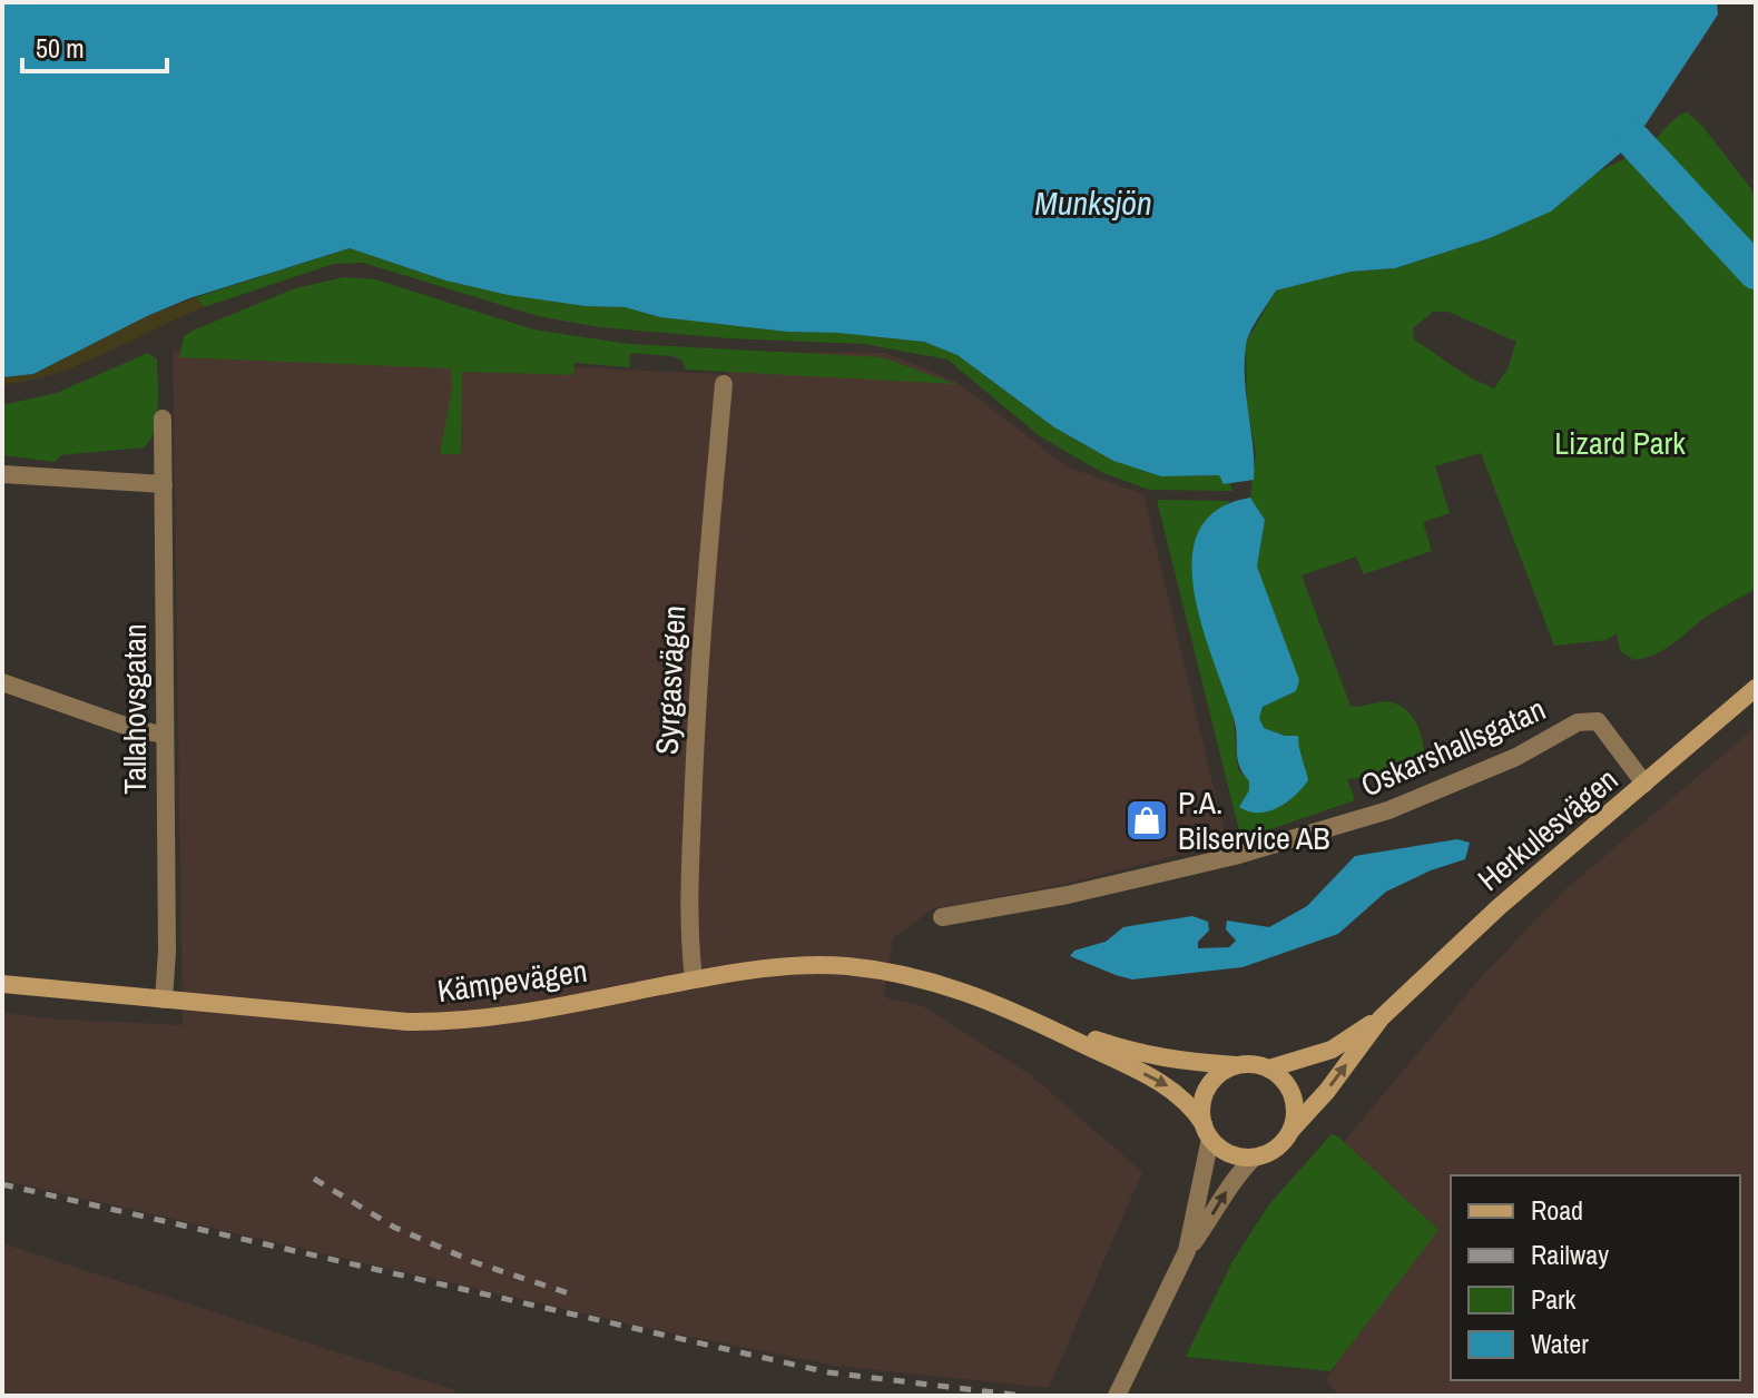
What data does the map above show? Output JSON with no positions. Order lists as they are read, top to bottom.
{
  "streets": {
    "main road": ["Herkulesvägen", "Kämpevägen"],
    "street": ["Syrgasvägen", "Tallahovsgatan", "Oskarshallsgatan"]
  },
  "crossings": [
    ["Syrgasvägen", "Kämpevägen"],
    ["Tallahovsgatan", "Kämpevägen"],
    ["Oskarshallsgatan", "Herkulesvägen"],
    ["Herkulesvägen", "Kämpevägen"]
  ],
  "water": ["Munksjön"],
  "parks": ["Lizard Park"],
  "places": {
    "shop": ["P.A. Bilservice AB"]
  },
  "legend": [
    "Road",
    "Railway",
    "Park",
    "Water"
  ],
  "scale_bar": "50 m"
}
